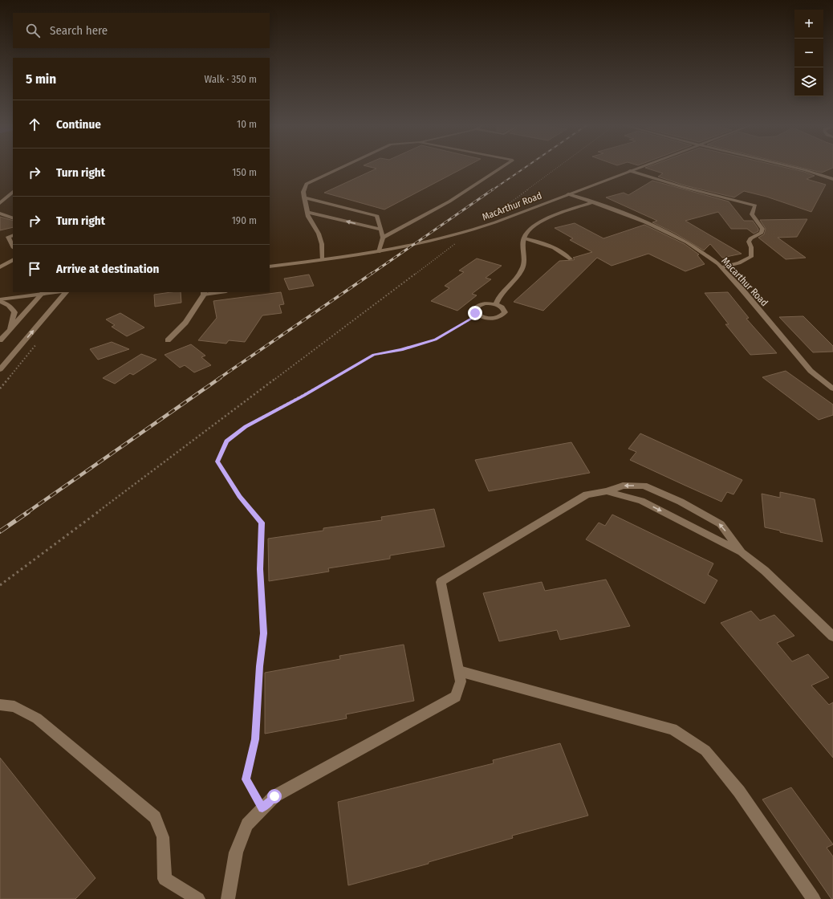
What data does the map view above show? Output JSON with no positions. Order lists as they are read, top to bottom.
{
  "streets": {
    "street": ["MacArthur Road", "Macarthur Road"]
  },
  "crossings": [
    ["MacArthur Road", "Macarthur Road"]
  ],
  "page": {
    "map_buttons": ["+", "−"],
    "search": "Search here",
    "heading": ["5 min", "Walk · 350 m"],
    "list": [
      ["Continue", "10 m"],
      ["Turn right", "150 m"],
      ["Turn right", "190 m"],
      "Arrive at destination"
    ]
  }
}
